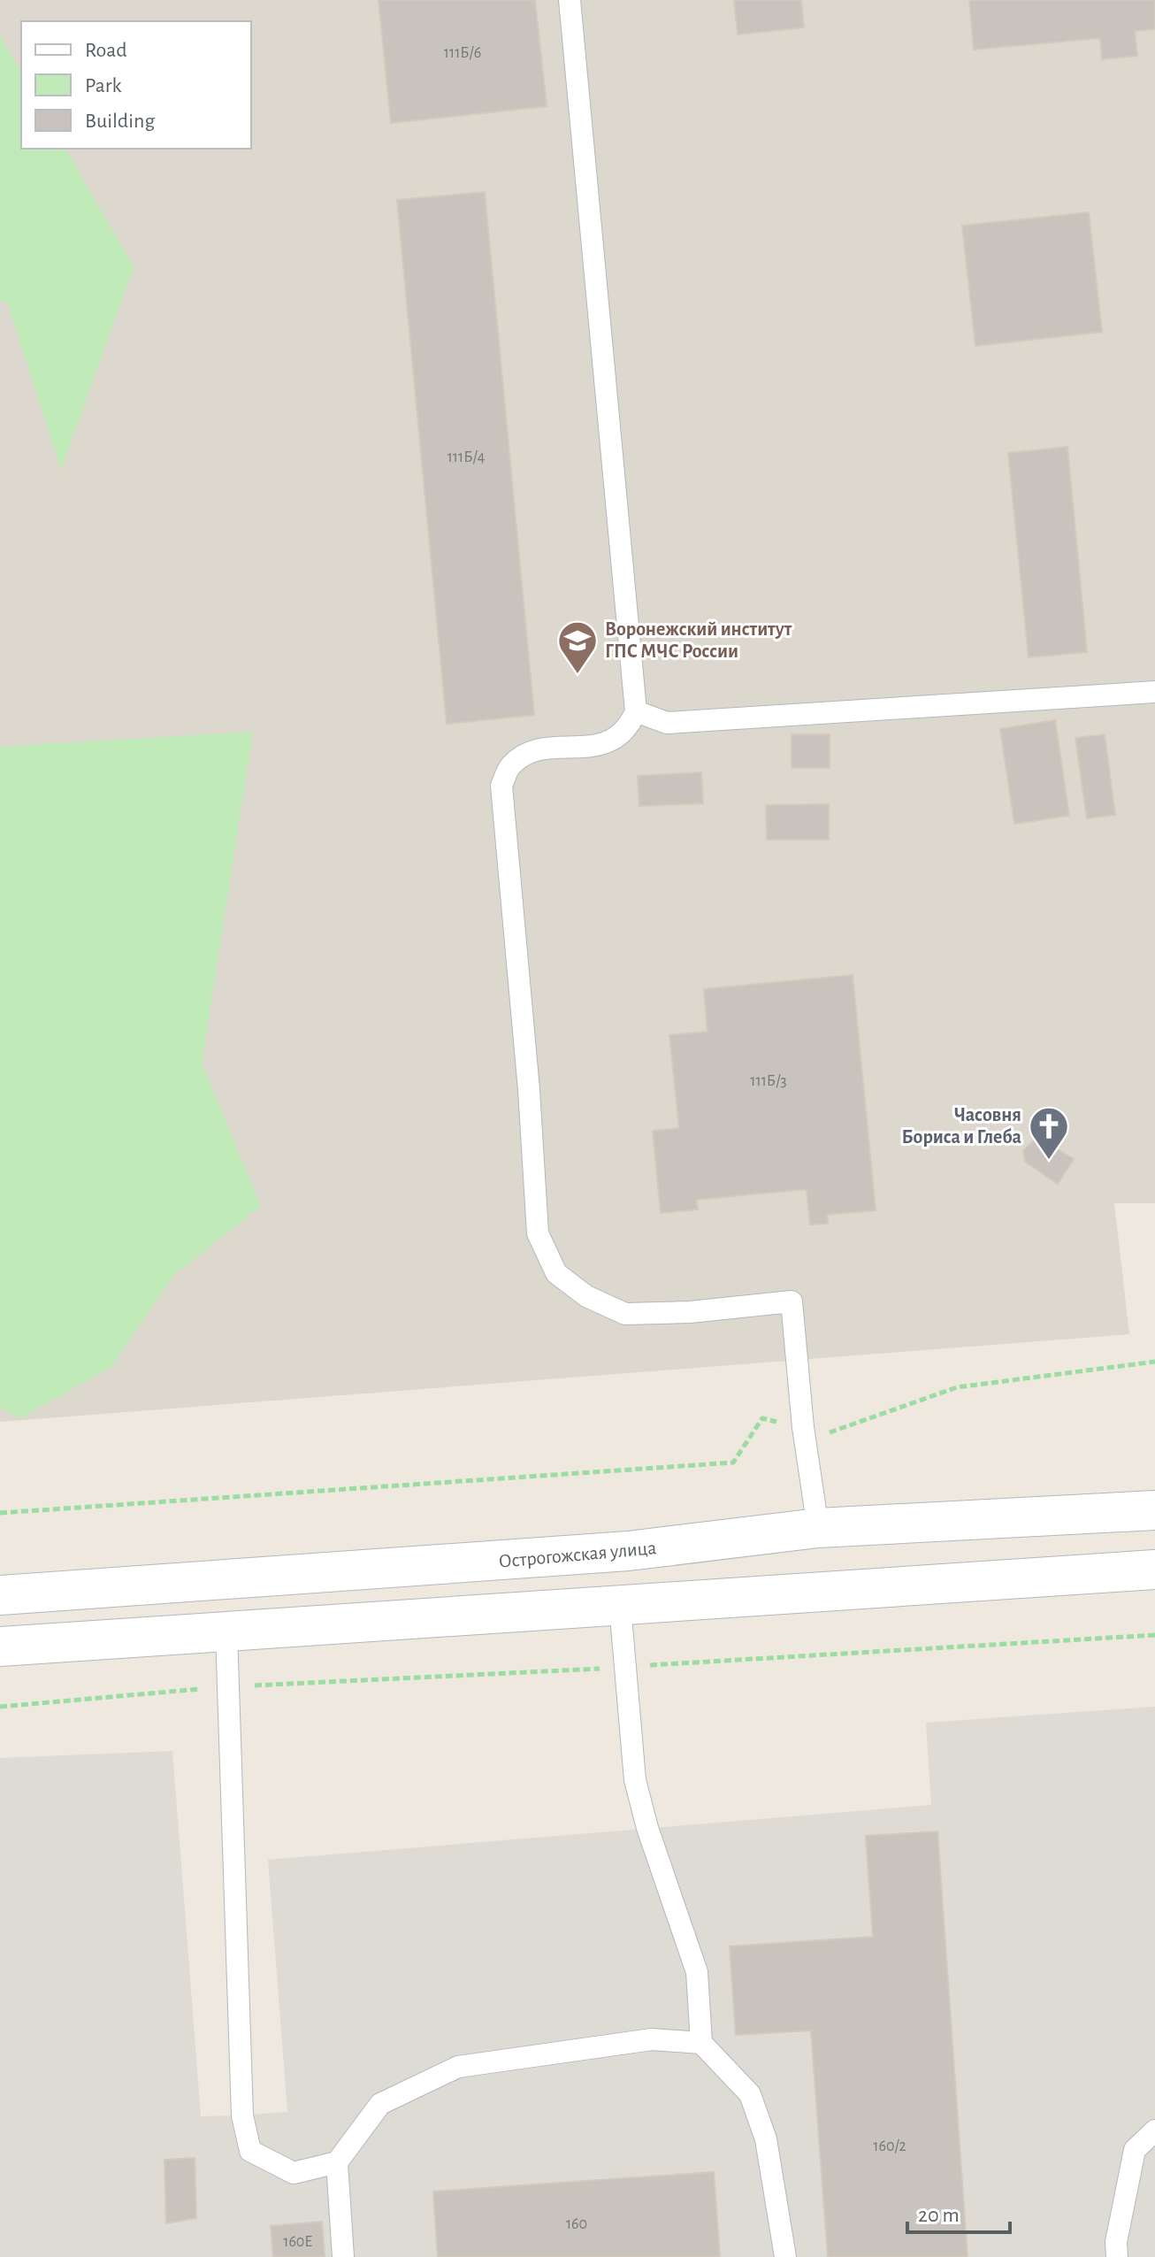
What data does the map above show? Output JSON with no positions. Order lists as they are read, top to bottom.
{
  "streets": {
    "street": ["Острогожская улица"]
  },
  "places": {
    "school or university": ["Воронежский институт ГПС МЧС России"],
    "church": ["Часовня Бориса и Глеба"]
  },
  "house_numbers": [
    "111Б/6",
    "111Б/4",
    "111Б/3",
    "160/2",
    "160",
    "160Е"
  ],
  "legend": ["Road", "Park", "Building"],
  "scale_bar": "20 m"
}
